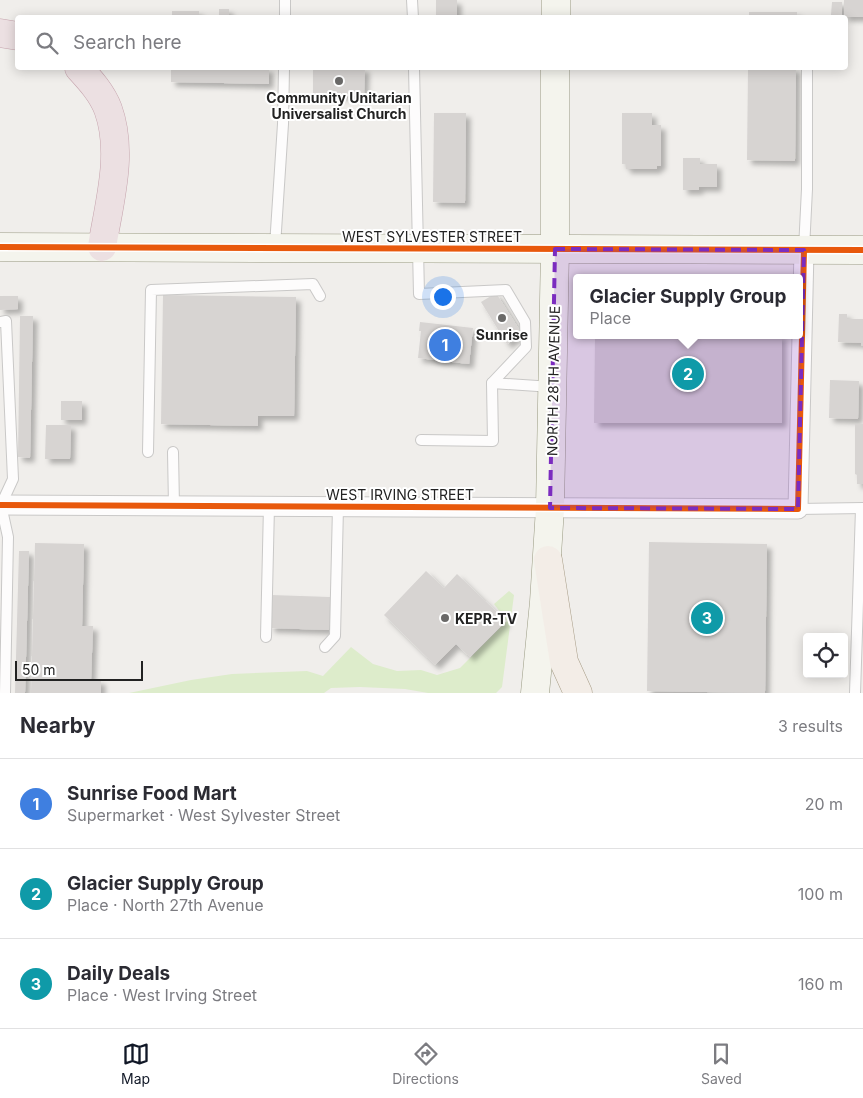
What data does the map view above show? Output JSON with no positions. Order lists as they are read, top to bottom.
{
  "streets": {
    "street": ["WEST SYLVESTER STREET", "NORTH 28TH AVENUE", "WEST IRVING STREET"]
  },
  "crossings": [
    ["WEST SYLVESTER STREET", "NORTH 28TH AVENUE"],
    ["NORTH 28TH AVENUE", "WEST IRVING STREET"]
  ],
  "places": ["Community Unitarian Universalist Church", "Sunrise", "KEPR-TV"],
  "scale_bar": "50 m",
  "page": {
    "search": "Search here",
    "popup": ["Glacier Supply Group", "Place"],
    "pins": ["1", "2", "3"],
    "scale": "50 m",
    "heading": ["Nearby", "3 results"],
    "list": [
      {
        "mark": "1",
        "name": "Sunrise Food Mart",
        "note": "Supermarket · West Sylvester Street",
        "value": "20 m"
      },
      {
        "mark": "2",
        "name": "Glacier Supply Group",
        "note": "Place · North 27th Avenue",
        "value": "100 m"
      },
      {
        "mark": "3",
        "name": "Daily Deals",
        "note": "Place · West Irving Street",
        "value": "160 m"
      }
    ],
    "nav": ["Map", "Directions", "Saved"]
  }
}
